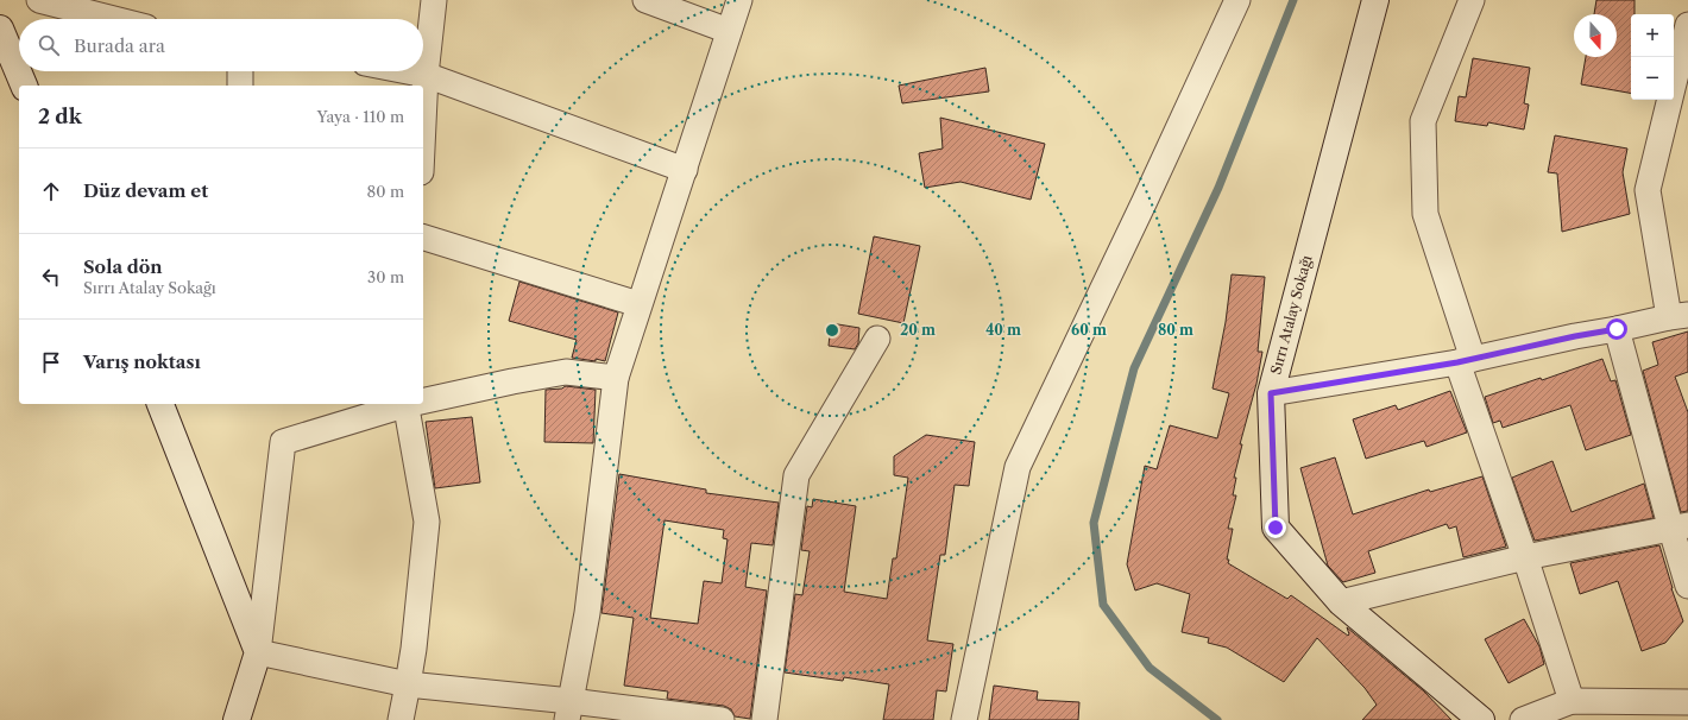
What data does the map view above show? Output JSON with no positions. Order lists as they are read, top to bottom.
{
  "streets": {
    "main road": ["Sırrı Atalay Sokağı"]
  },
  "north": "bottom",
  "page": {
    "map_buttons": ["+", "−"],
    "search": "Burada ara",
    "heading": ["2 dk", "Yaya · 110 m"],
    "list": [
      ["Düz devam et", "80 m"],
      ["Sola dön", "Sırrı Atalay Sokağı", "30 m"],
      "Varış noktası"
    ]
  },
  "rings": [
    "20 m",
    "40 m",
    "60 m",
    "80 m"
  ]
}
